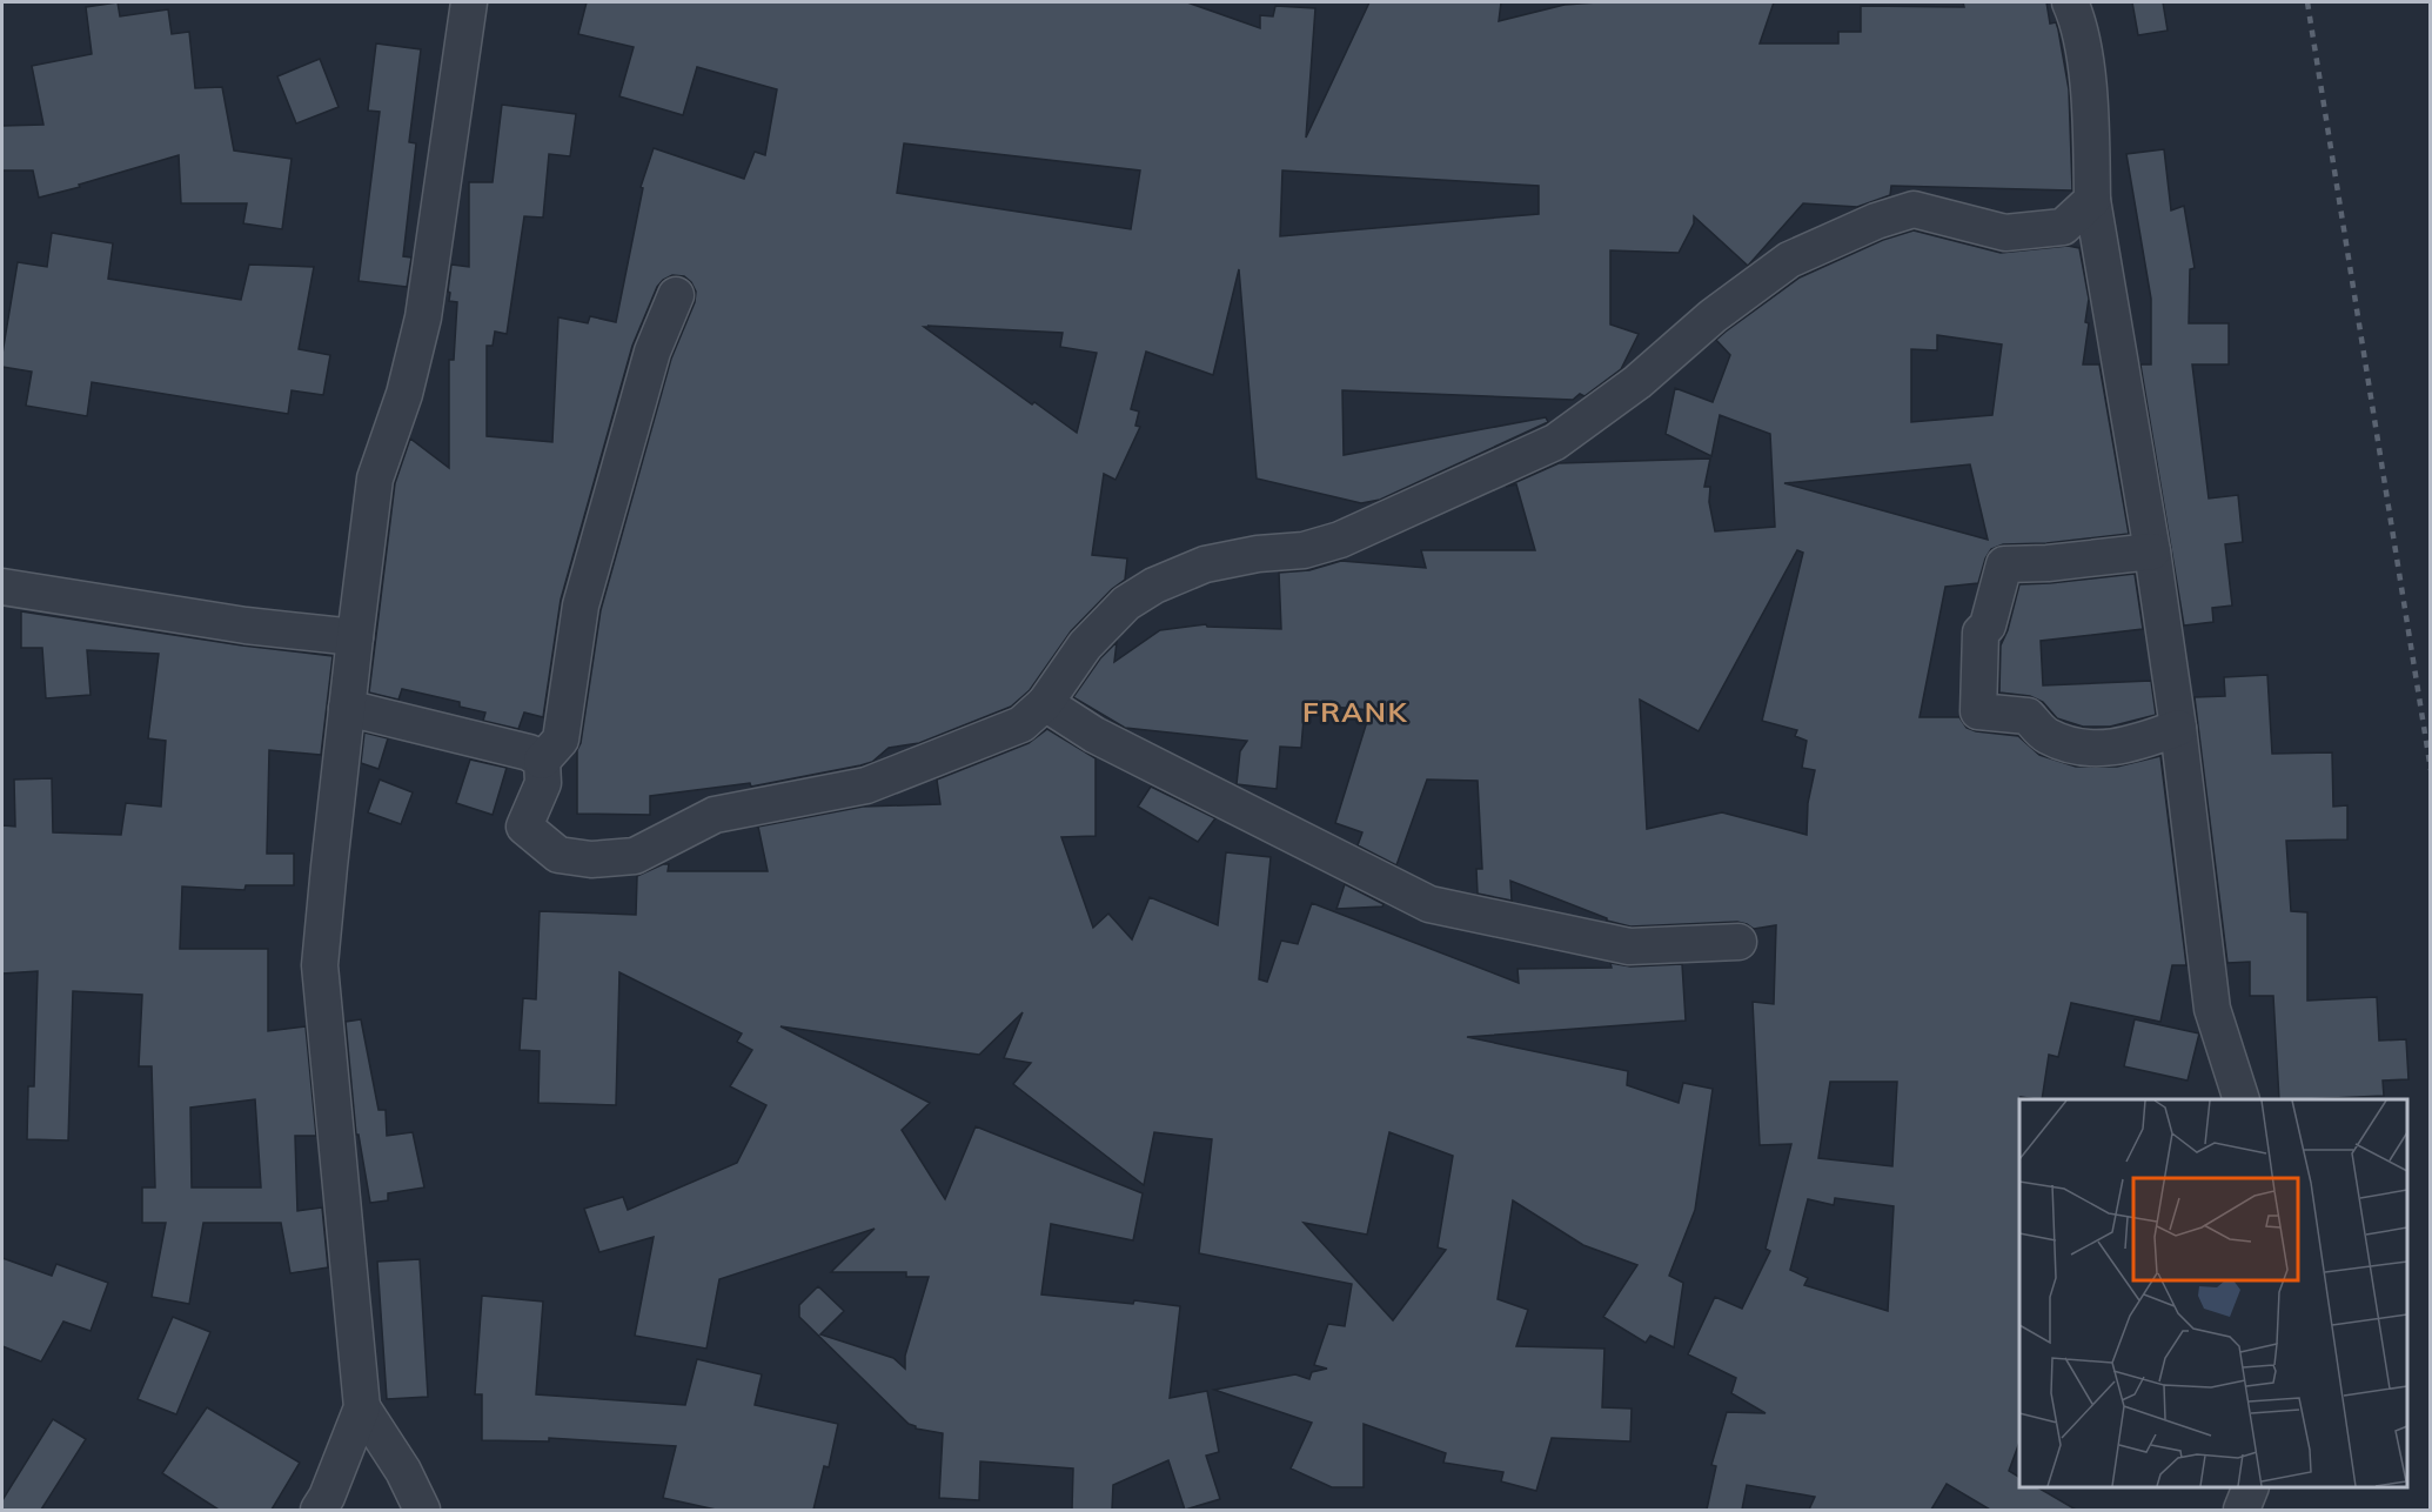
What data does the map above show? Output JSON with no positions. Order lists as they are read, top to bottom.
{
  "districts": ["FRANK"]
}
